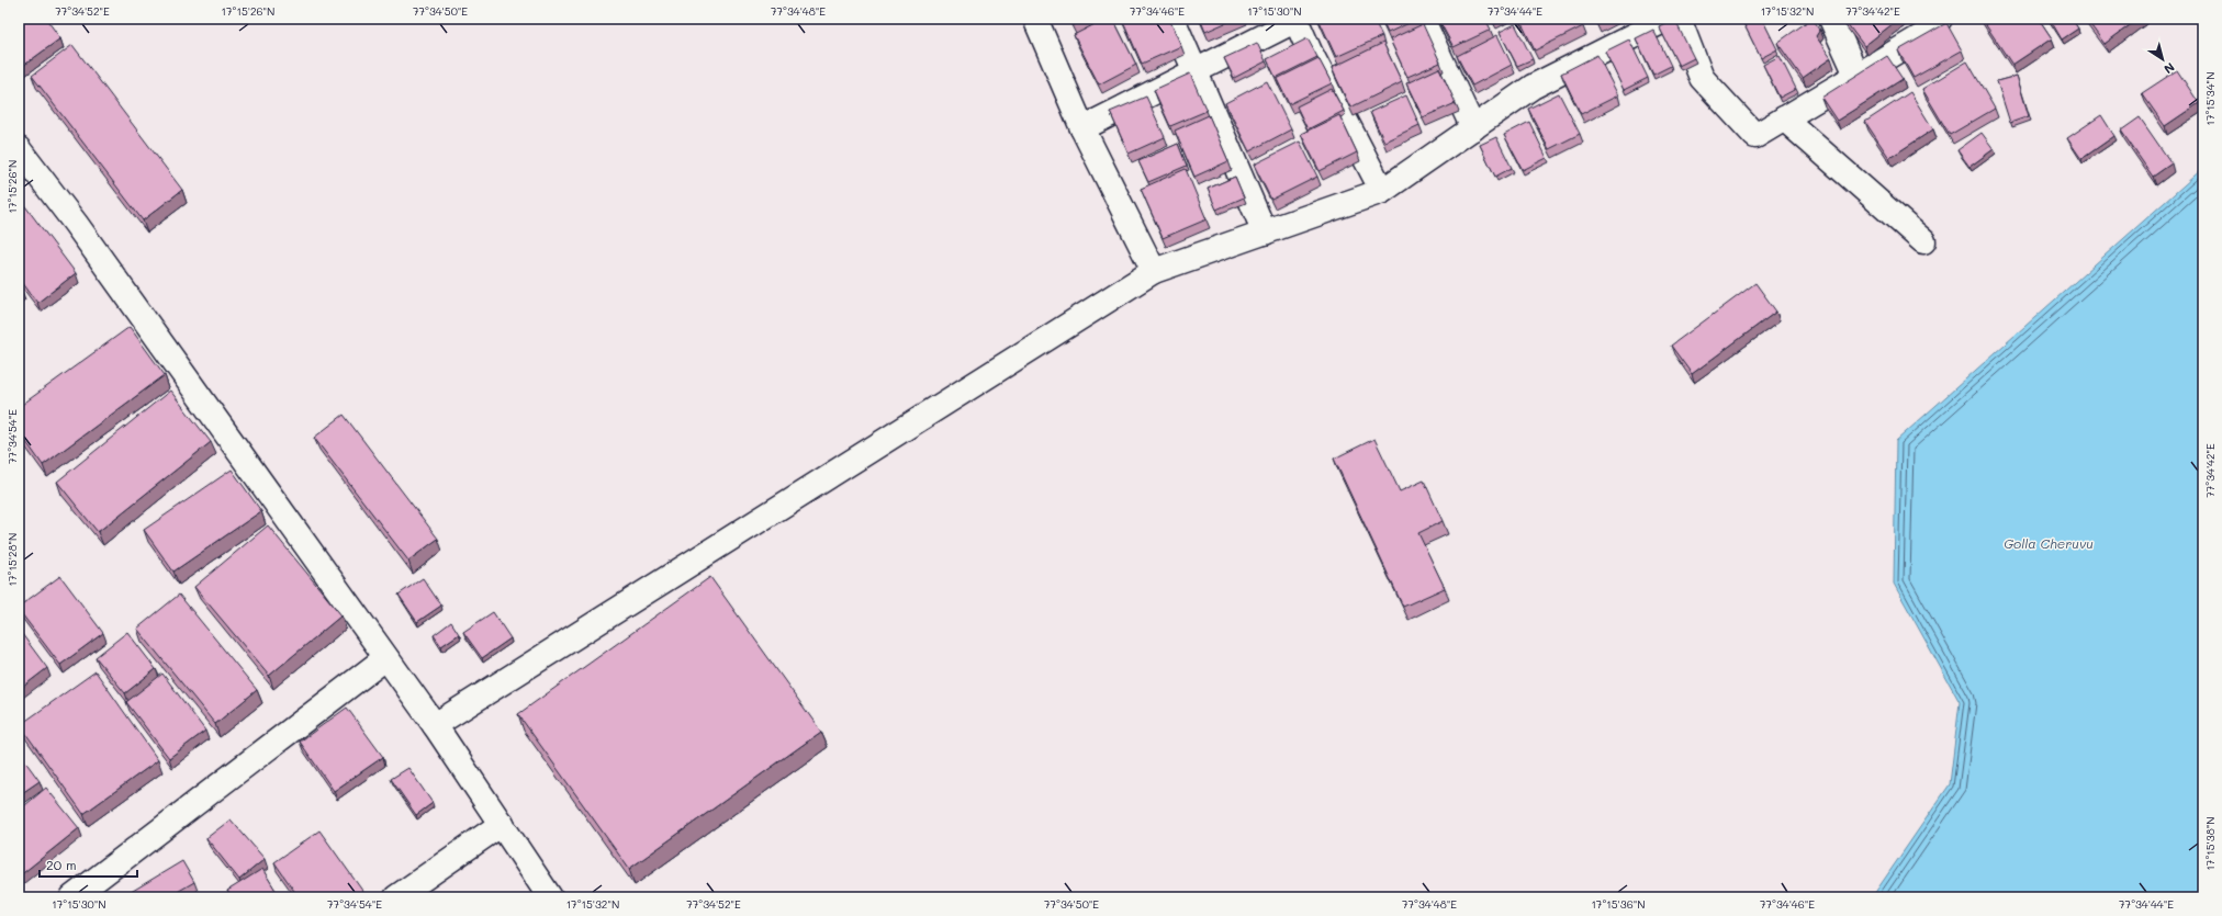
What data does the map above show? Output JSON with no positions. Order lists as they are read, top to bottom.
{
  "water": ["Golla Cheruvu"],
  "scale_bar": "20 m",
  "north": "bottom right",
  "coordinates": [
    "77°34'52\"E",
    "17°15'26\"N",
    "77°34'50\"E",
    "77°34'48\"E",
    "77°34'46\"E",
    "17°15'30\"N",
    "77°34'44\"E",
    "17°15'32\"N",
    "77°34'42\"E",
    "17°15'34\"N",
    "77°34'54\"E",
    "17°15'28\"N",
    "17°15'38\"N",
    "17°15'36\"N"
  ]
}
